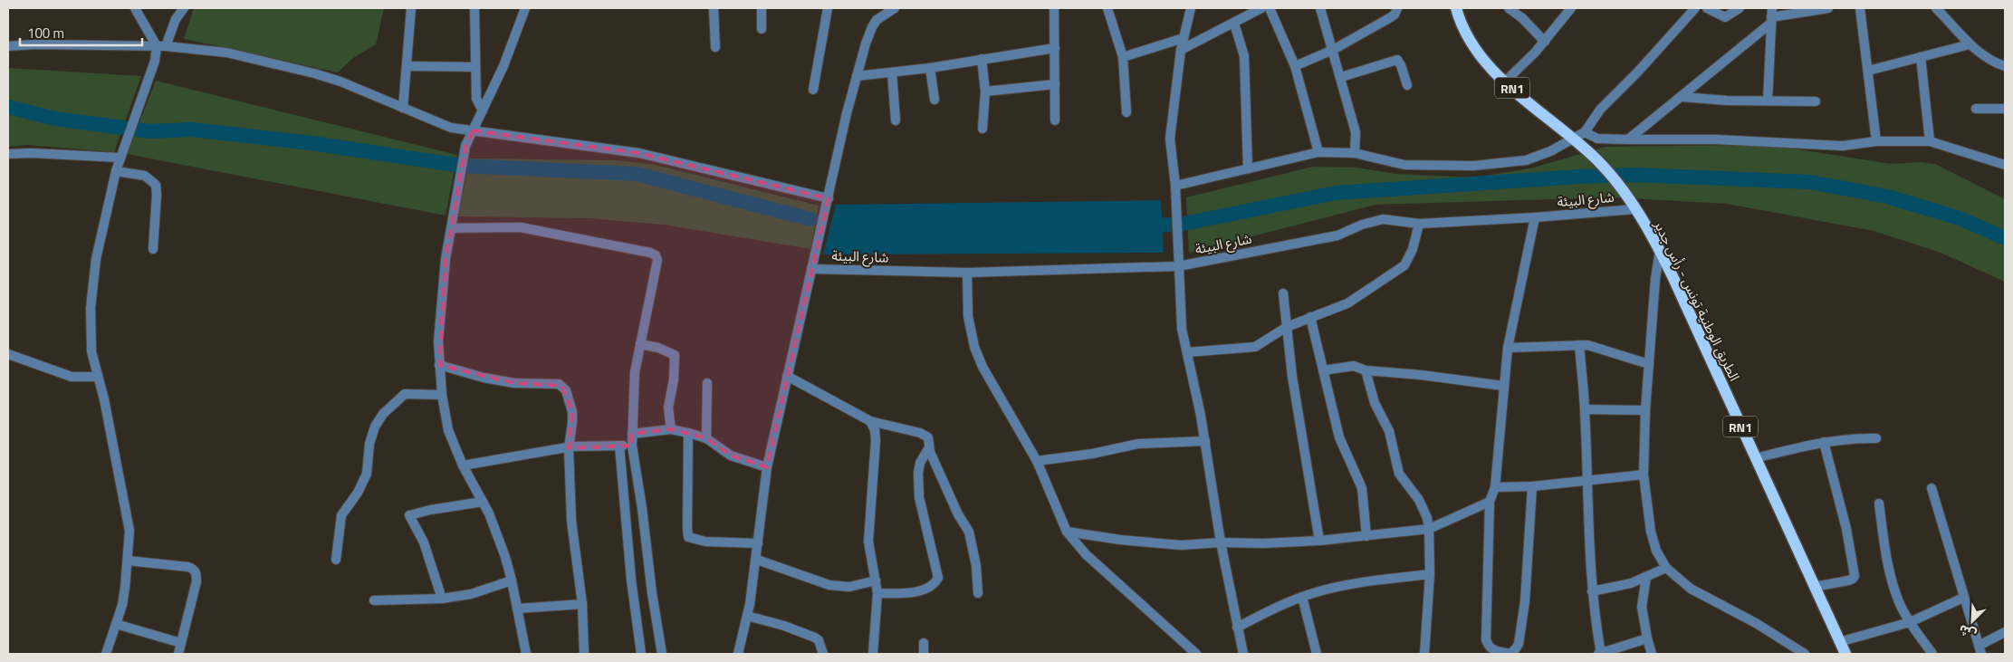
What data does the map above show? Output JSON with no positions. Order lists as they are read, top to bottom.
{
  "streets": {
    "main road": ["RN1", "الطريق الوطنية تونس - رأس جدير"],
    "street": ["شارع البيئة"]
  },
  "crossings": [
    ["شارع البيئة", "الطريق الوطنية تونس - رأس جدير"]
  ],
  "scale_bar": "100 m",
  "north": "bottom left"
}
